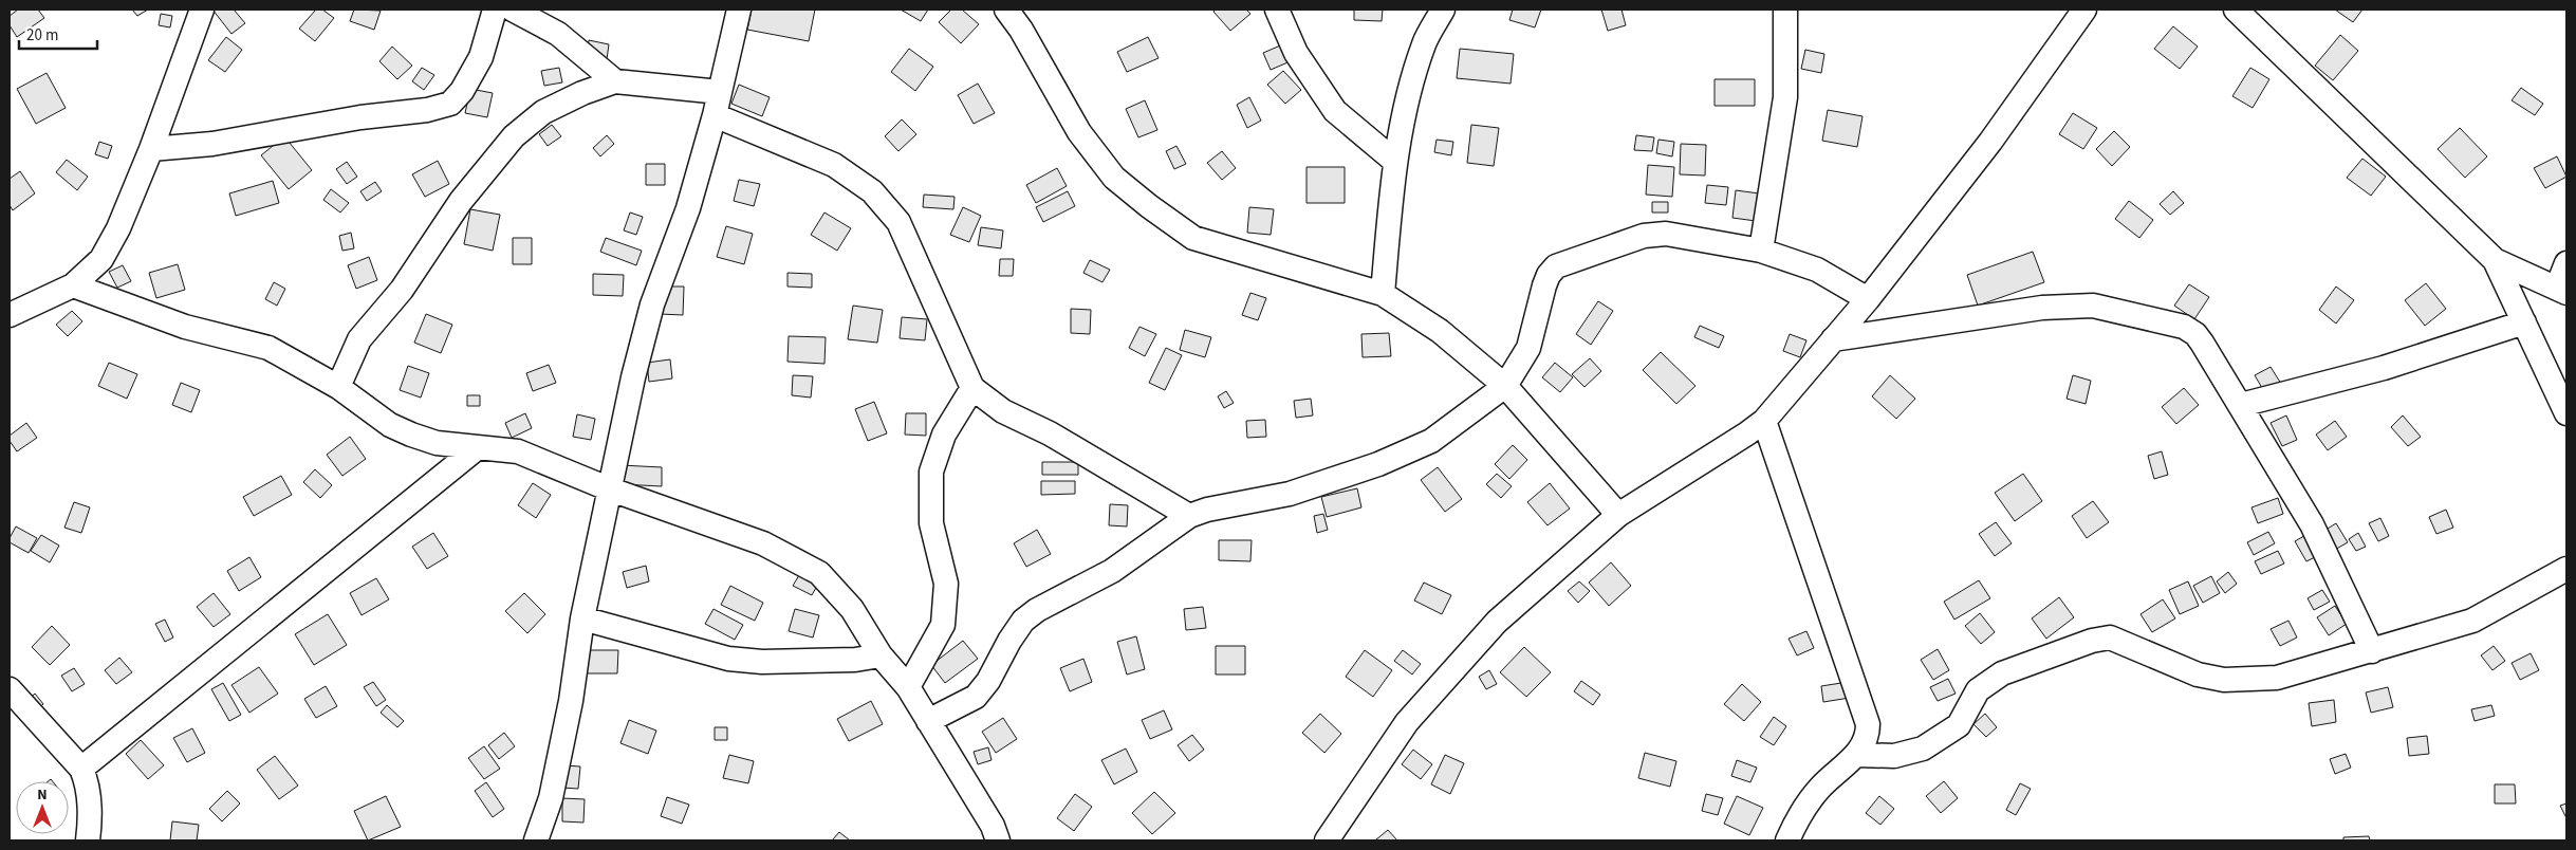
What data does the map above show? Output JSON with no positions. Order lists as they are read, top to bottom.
{
  "scale_bar": "20 m",
  "north": "top"
}
